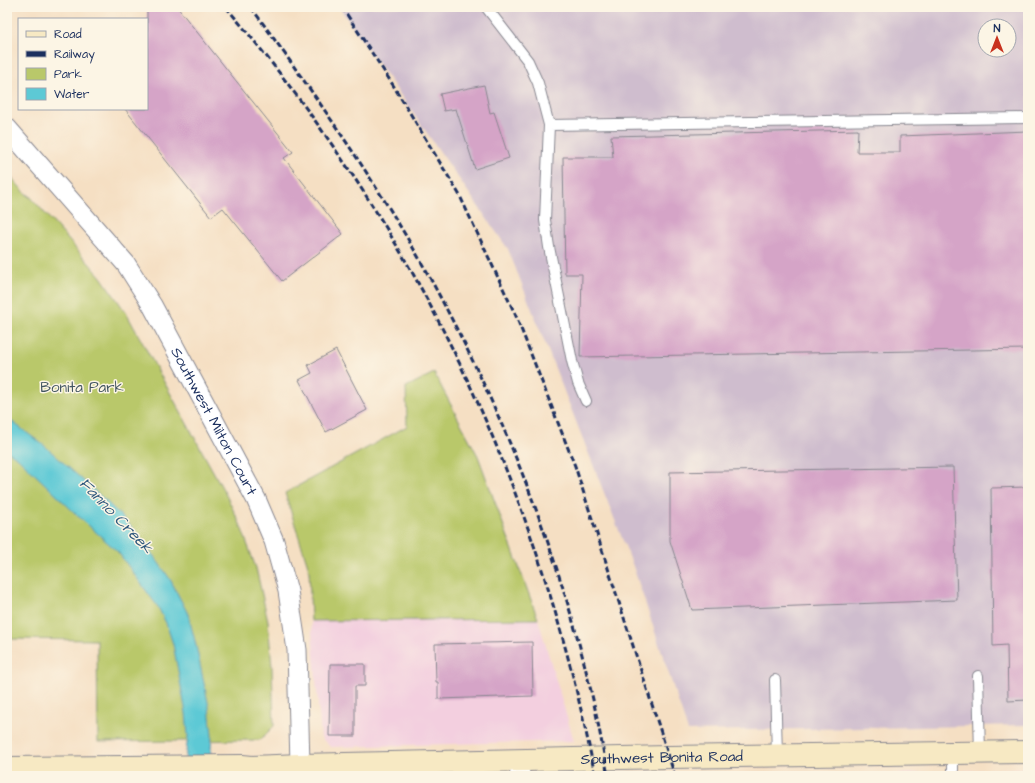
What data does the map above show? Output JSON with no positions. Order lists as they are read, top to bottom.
{
  "streets": {
    "main road": ["Southwest Bonita Road"],
    "street": ["Southwest Milton Court"]
  },
  "crossings": [
    ["Southwest Milton Court", "Southwest Bonita Road"]
  ],
  "water": ["Fanno Creek"],
  "parks": ["Bonita Park"],
  "legend": [
    "Road",
    "Railway",
    "Park",
    "Water"
  ],
  "north": "top"
}
